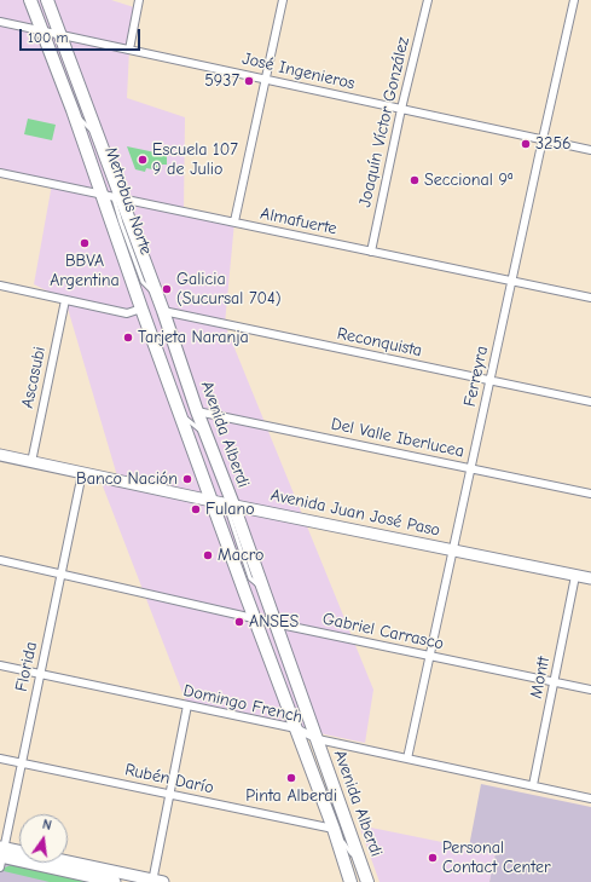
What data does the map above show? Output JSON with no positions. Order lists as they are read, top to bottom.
{
  "streets": {
    "main road": ["Avenida Alberdi"],
    "street": [
      "José Ingenieros",
      "Joaquín Víctor González",
      "Almafuerte",
      "Reconquista",
      "Ferreyra",
      "Ascasubi",
      "Del Valle Iberlucea",
      "Avenida Juan José Paso",
      "Gabriel Carrasco",
      "Florida",
      "Montt",
      "Domingo French",
      "Rubén Darío"
    ],
    "lane": ["Metrobus Norte"]
  },
  "crossings": [
    ["José Ingenieros", "Joaquín Víctor González"],
    ["José Ingenieros", "Ferreyra"],
    ["José Ingenieros", "Avenida Alberdi"],
    ["Joaquín Víctor González", "Almafuerte"],
    ["Metrobus Norte", "Almafuerte"],
    ["Metrobus Norte", "Avenida Alberdi"],
    ["Almafuerte", "Ferreyra"],
    ["Almafuerte", "Avenida Alberdi"],
    ["Reconquista", "Ferreyra"],
    ["Reconquista", "Avenida Alberdi"],
    ["Ferreyra", "Del Valle Iberlucea"],
    ["Ferreyra", "Avenida Juan José Paso"],
    ["Ferreyra", "Gabriel Carrasco"],
    ["Ferreyra", "Domingo French"],
    ["Ascasubi", "Avenida Juan José Paso"],
    ["Avenida Alberdi", "Del Valle Iberlucea"],
    ["Avenida Alberdi", "Avenida Juan José Paso"],
    ["Avenida Alberdi", "Gabriel Carrasco"],
    ["Avenida Alberdi", "Domingo French"],
    ["Avenida Alberdi", "Rubén Darío"],
    ["Avenida Juan José Paso", "Florida"],
    ["Avenida Juan José Paso", "Montt"],
    ["Gabriel Carrasco", "Florida"],
    ["Gabriel Carrasco", "Montt"],
    ["Florida", "Domingo French"],
    ["Florida", "Rubén Darío"],
    ["Montt", "Domingo French"]
  ],
  "places": [
    "5937",
    "3256",
    "Escuela 107 9 de Julio",
    "Seccional 9ª",
    "BBVA Argentina",
    "Galicia (Sucursal 704)",
    "Tarjeta Naranja",
    "Banco Nación",
    "Fulano",
    "Macro",
    "ANSES",
    "Pinta Alberdi",
    "Personal Contact Center"
  ],
  "scale_bar": "100 m",
  "north": "top"
}
